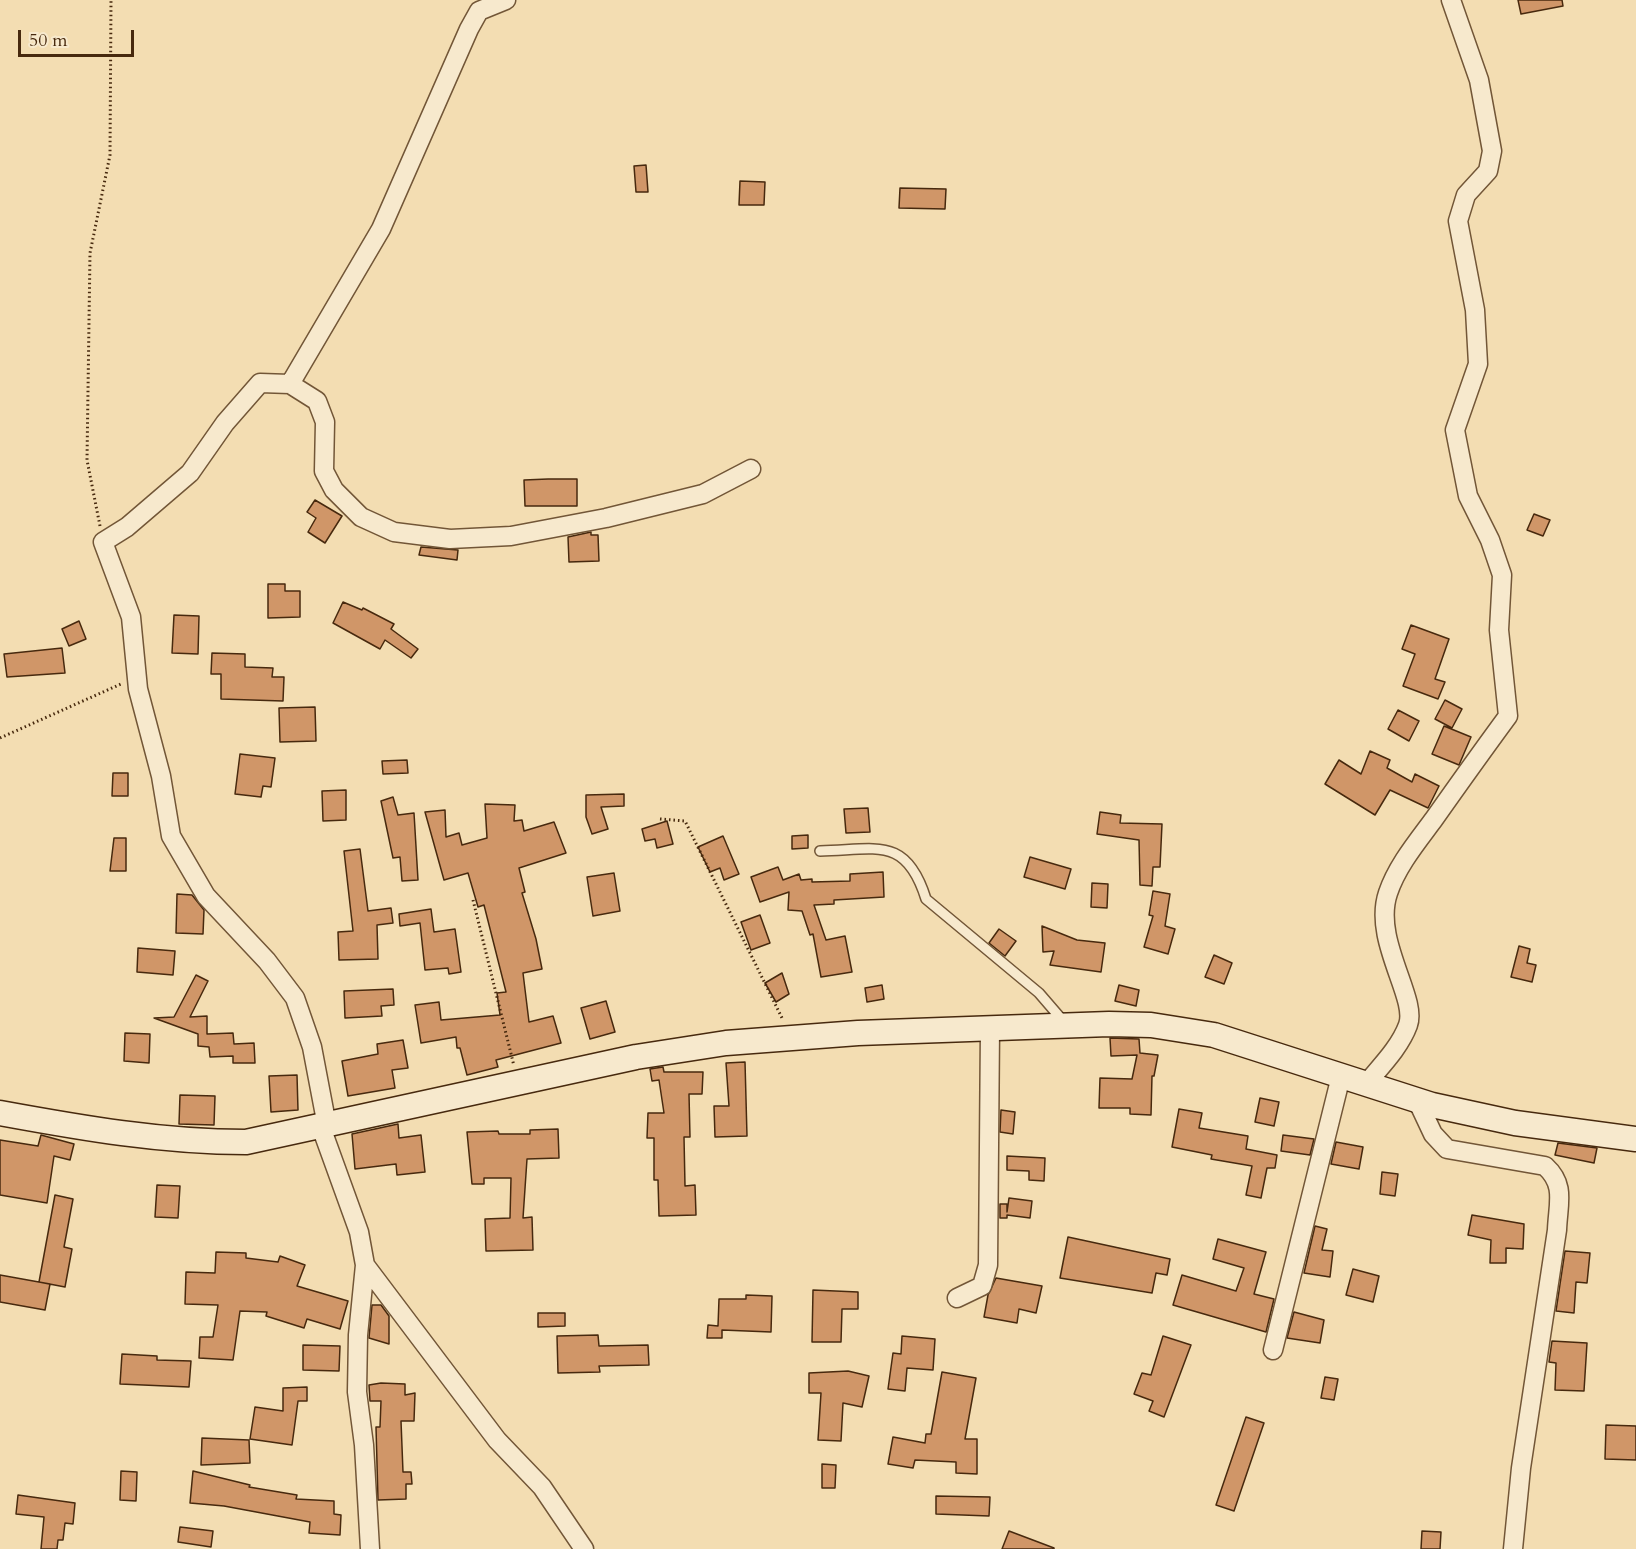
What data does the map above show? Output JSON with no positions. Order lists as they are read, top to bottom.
{
  "scale_bar": "50 m"
}
